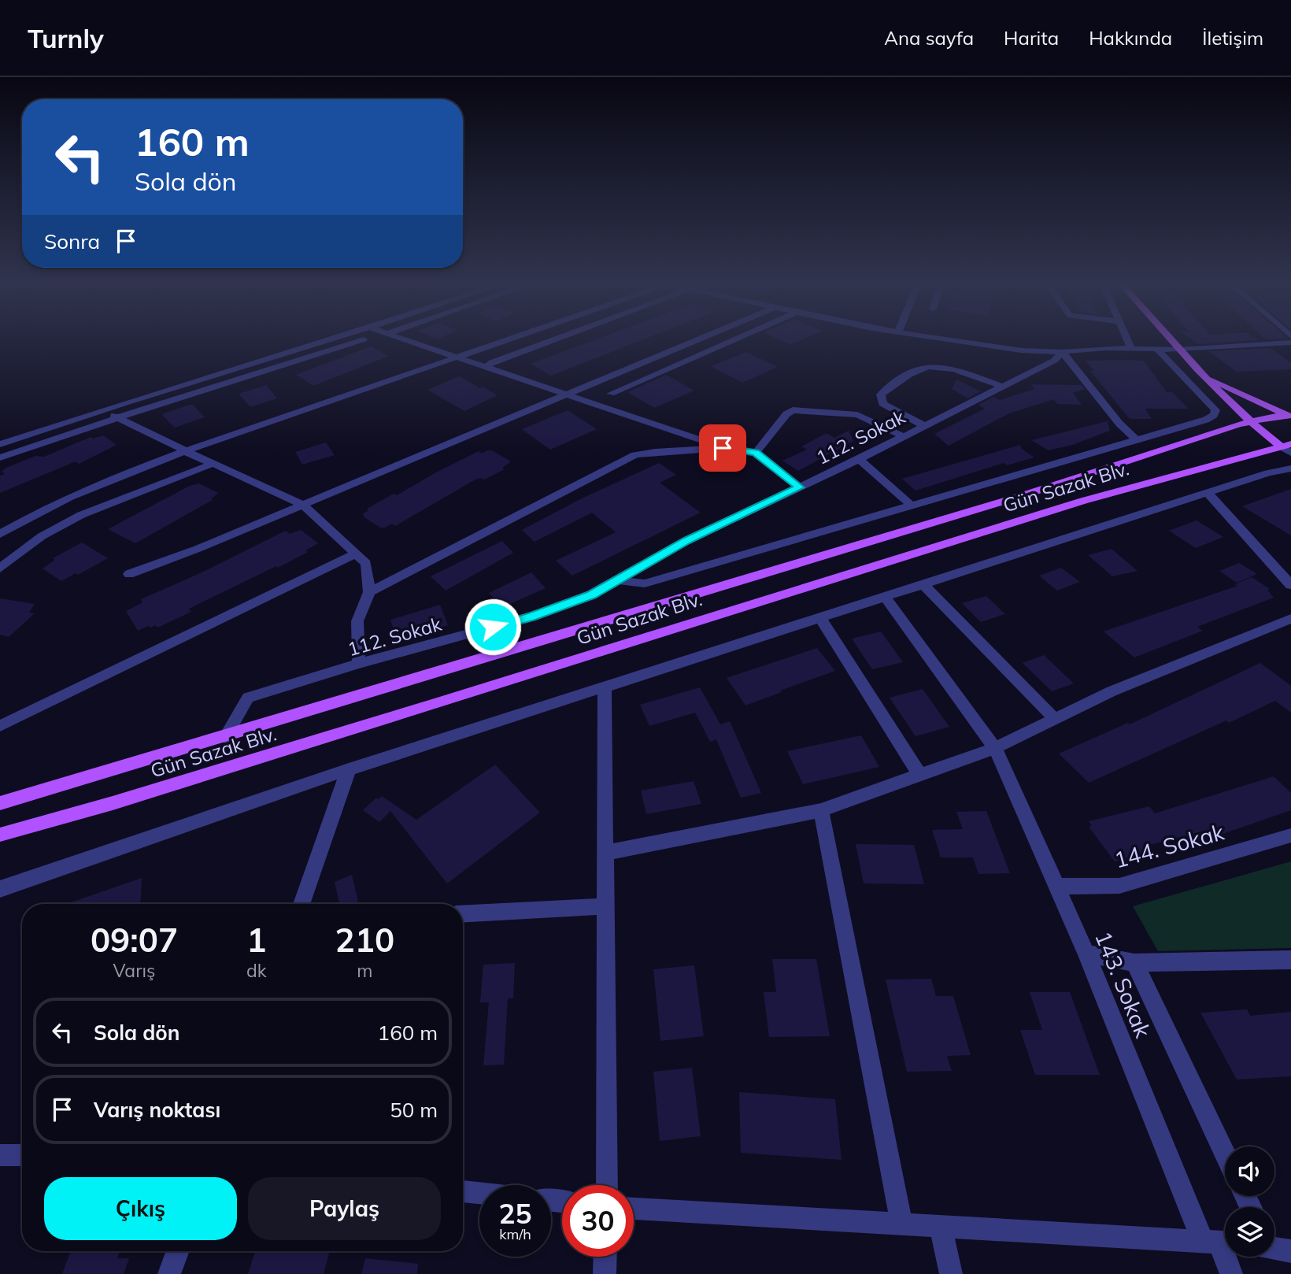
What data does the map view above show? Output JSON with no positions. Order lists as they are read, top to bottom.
{
  "streets": {
    "main road": ["Gün Sazak Blv."],
    "street": ["112. Sokak", "144. Sokak", "143. Sokak"]
  },
  "crossings": [
    ["112. Sokak", "Gün Sazak Blv."],
    ["144. Sokak", "143. Sokak"]
  ],
  "page": {
    "header": "Turnly",
    "nav": [
      "Ana sayfa",
      "Harita",
      "Hakkında",
      "İletişim"
    ],
    "turn": ["160 m", "Sola dön"],
    "then": "Sonra",
    "eta": [
      "09:07",
      "Varış",
      "1",
      "dk",
      "210",
      "m"
    ],
    "list": [
      {
        "name": "Sola dön",
        "value": "160 m"
      },
      {
        "name": "Varış noktası",
        "value": "50 m"
      }
    ],
    "buttons": ["Çıkış", "Paylaş"],
    "speed": "25 km/h",
    "limit": "30"
  }
}
